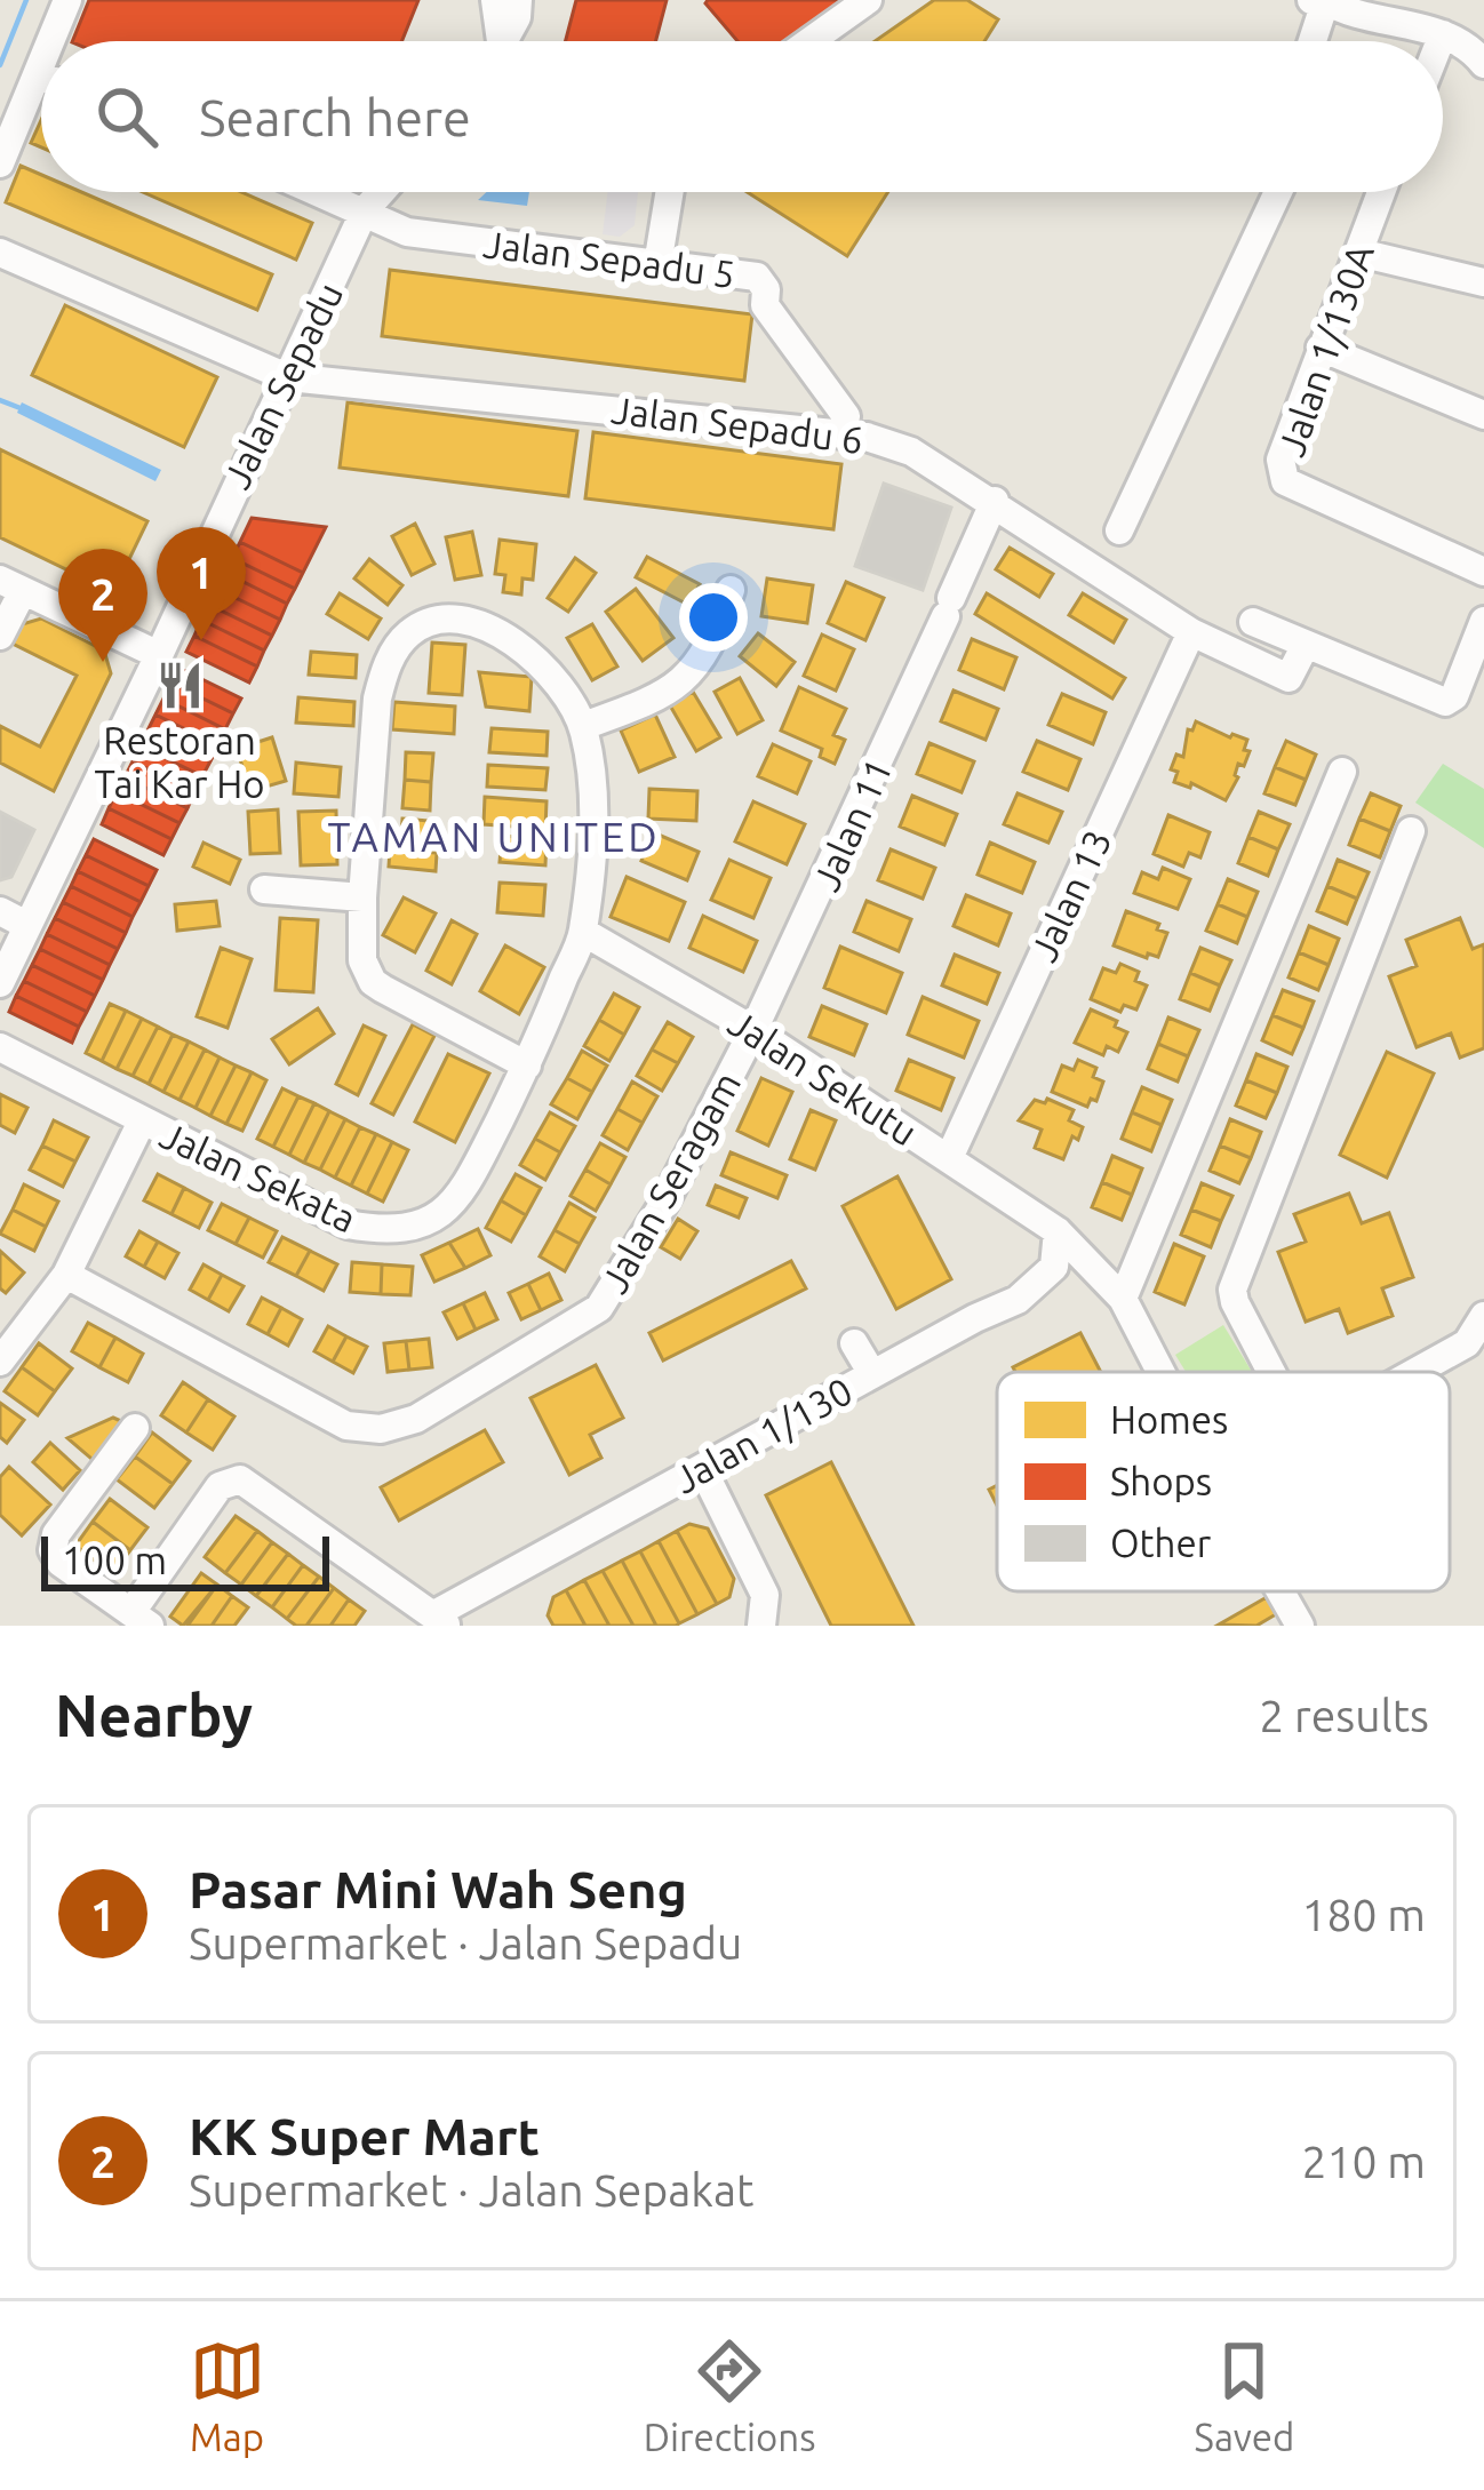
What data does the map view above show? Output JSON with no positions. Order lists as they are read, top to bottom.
{
  "streets": {
    "street": [
      "Jalan Sepadu 5",
      "Jalan 1/130A",
      "Jalan Sepadu",
      "Jalan Sepadu 6",
      "Jalan 11",
      "Jalan 13",
      "Jalan Sekutu",
      "Jalan Sekata",
      "Jalan Seragam",
      "Jalan 1/130"
    ]
  },
  "crossings": [
    ["Jalan Sepadu 5", "Jalan Sepadu"],
    ["Jalan Sepadu 5", "Jalan Sepadu 6"],
    ["Jalan Sepadu", "Jalan Sepadu 6"],
    ["Jalan Sepadu 6", "Jalan 11"],
    ["Jalan Sepadu 6", "Jalan 13"],
    ["Jalan 11", "Jalan Sekutu"],
    ["Jalan 11", "Jalan Seragam"],
    ["Jalan 13", "Jalan Sekutu"],
    ["Jalan Sekutu", "Jalan Sekata"],
    ["Jalan Sekutu", "Jalan Seragam"],
    ["Jalan Sekutu", "Jalan 1/130"]
  ],
  "districts": ["TAMAN UNITED"],
  "places": {
    "restaurant": ["Restoran Tai Kar Ho"]
  },
  "legend": ["Homes", "Shops", "Other"],
  "scale_bar": "100 m",
  "page": {
    "search": "Search here",
    "pins": ["1", "2"],
    "scale": "100 m",
    "heading": ["Nearby", "2 results"],
    "list": [
      {
        "mark": "1",
        "name": "Pasar Mini Wah Seng",
        "note": "Supermarket · Jalan Sepadu",
        "value": "180 m"
      },
      {
        "mark": "2",
        "name": "KK Super Mart",
        "note": "Supermarket · Jalan Sepakat",
        "value": "210 m"
      }
    ],
    "nav": ["Map", "Directions", "Saved"]
  }
}
